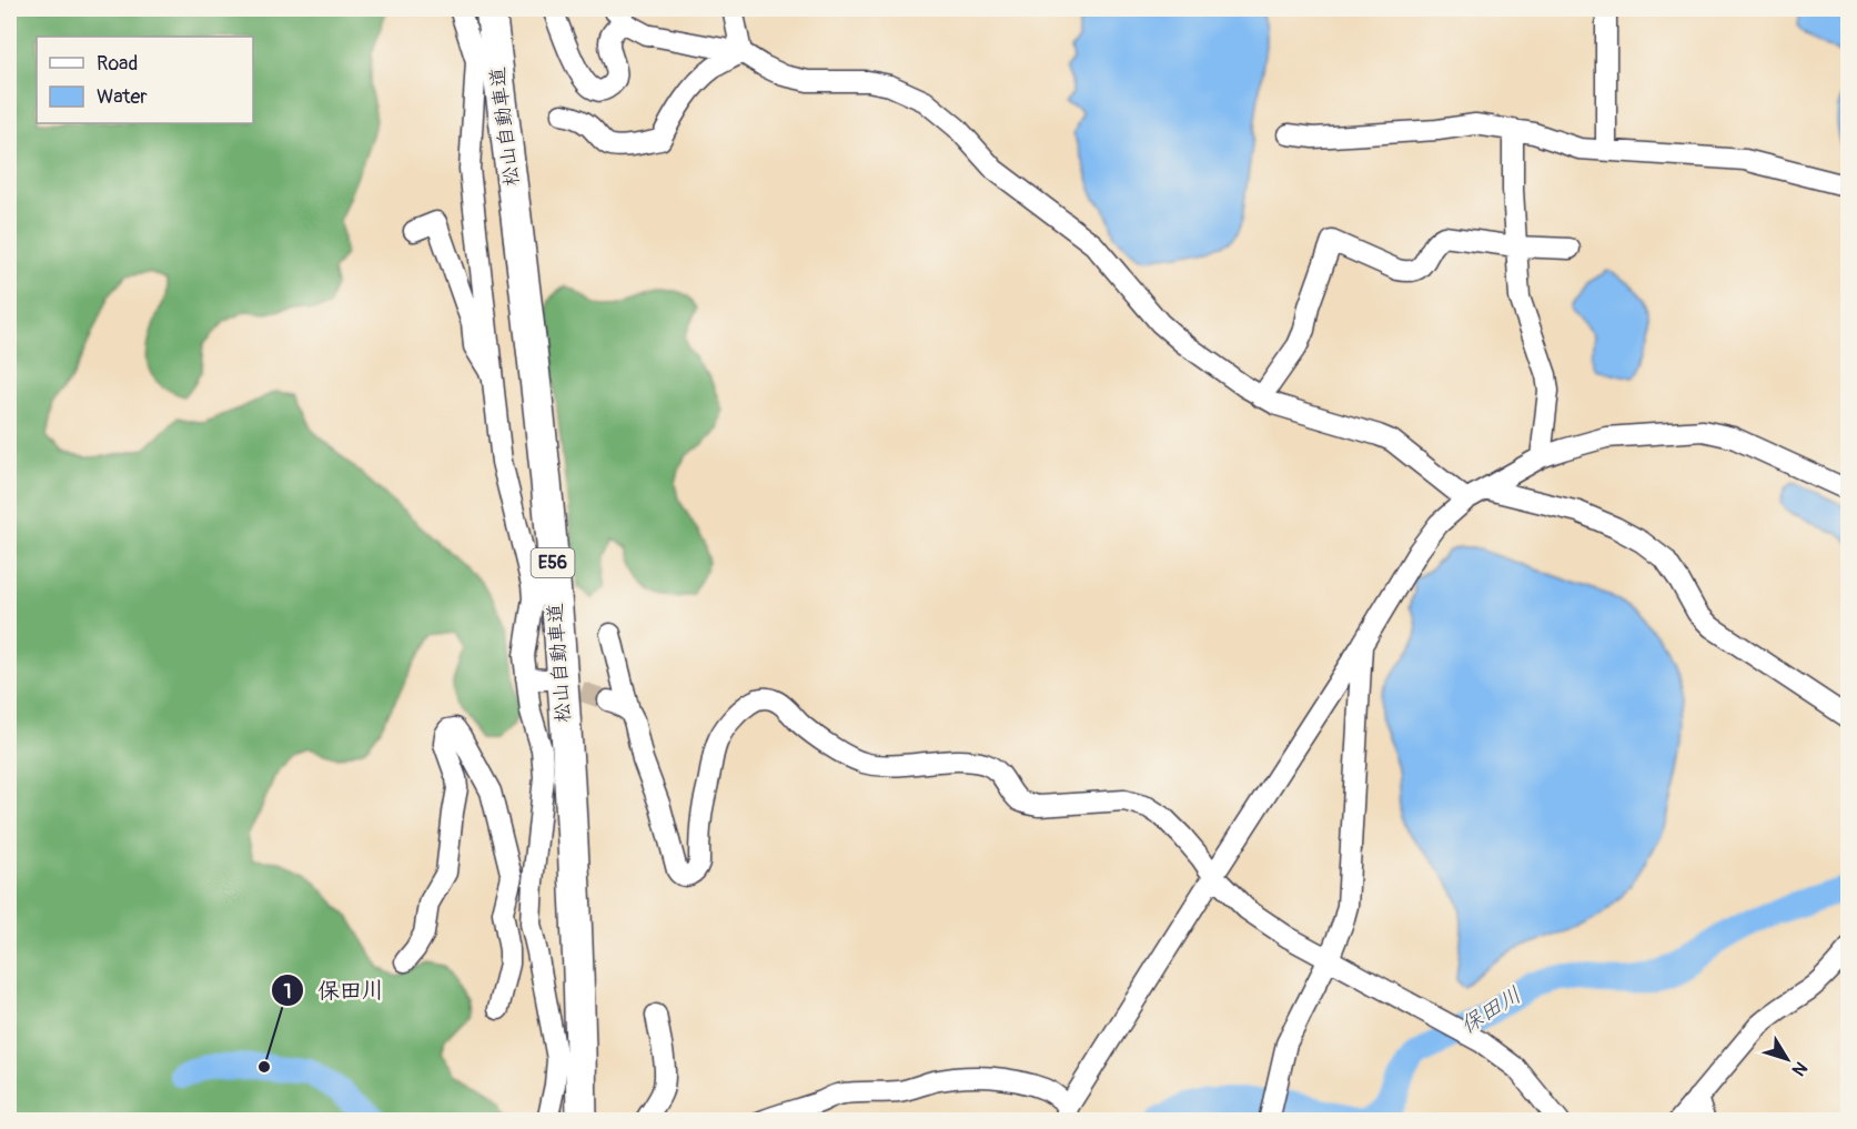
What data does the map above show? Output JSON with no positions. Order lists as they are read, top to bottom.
{
  "streets": {
    "highway": ["松山自動車道", "E56"]
  },
  "water": ["保田川"],
  "places": ["保田川"],
  "legend": ["Road", "Water"],
  "north": "bottom right"
}
